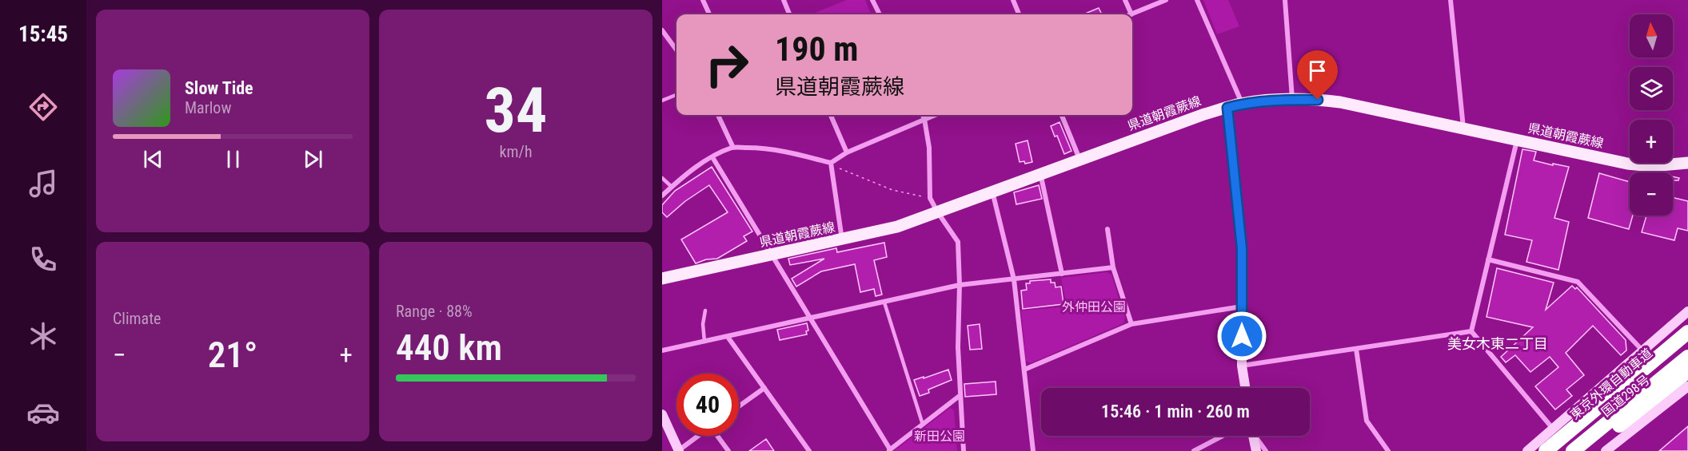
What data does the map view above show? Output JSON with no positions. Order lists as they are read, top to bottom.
{
  "streets": {
    "highway": ["東京外環自動車道", "国道298号"],
    "main road": ["県道朝霞蕨線"]
  },
  "districts": ["美女木東二丁目"],
  "parks": ["外仲田公園", "新田公園"],
  "north": "top",
  "page": {
    "tabs": "15:45",
    "tile": [
      ["34", "km/h"],
      "Climate",
      ["Range · 88%", "440 km"]
    ],
    "map_buttons": ["+", "−"],
    "turn": ["190 m", "県道朝霞蕨線"],
    "song": ["Slow Tide", "Marlow"],
    "heat": ["−", "21°", "+"],
    "limit": "40",
    "trip": "15:46 · 1 min · 260 m"
  }
}
